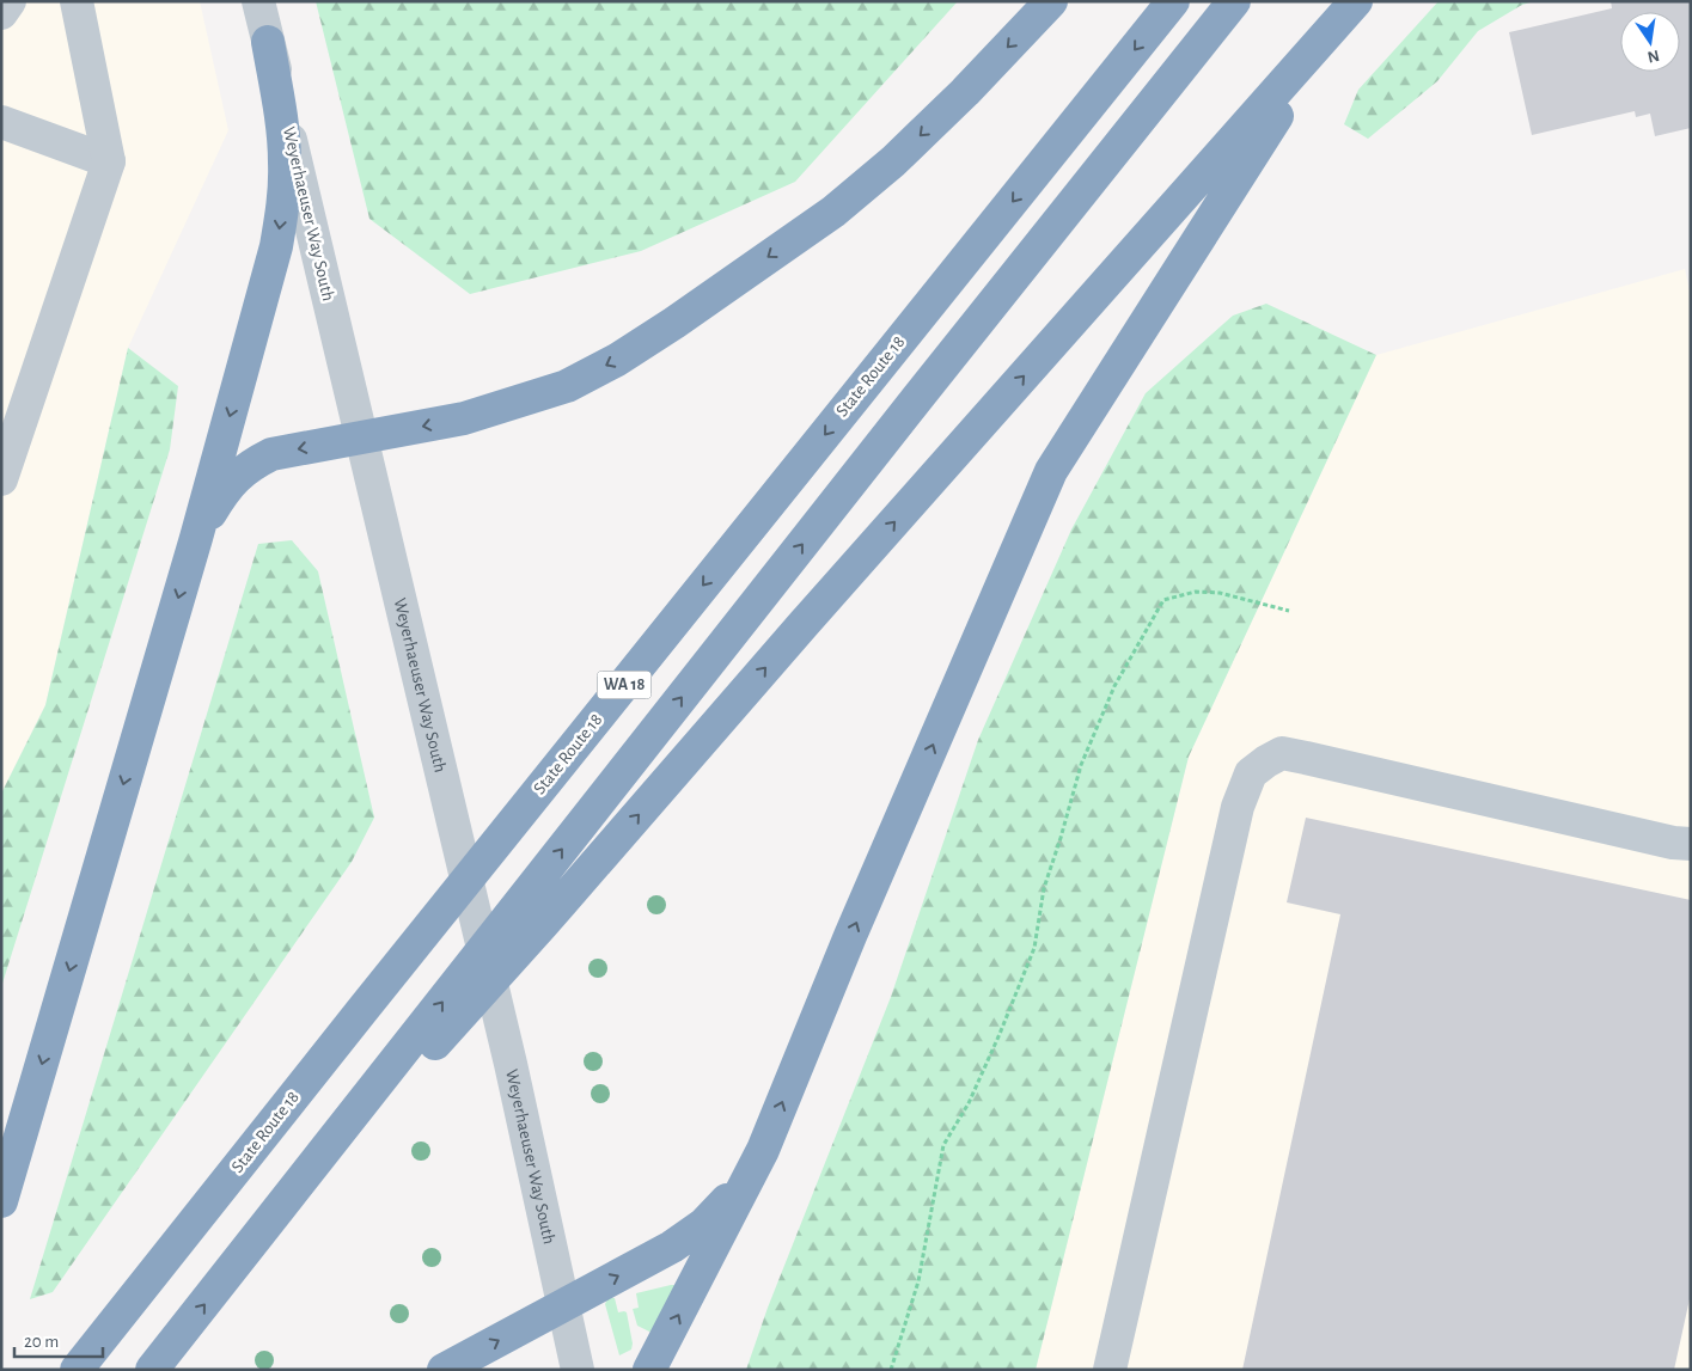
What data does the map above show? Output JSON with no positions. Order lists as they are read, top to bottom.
{
  "streets": {
    "highway": ["State Route 18", "WA 18"],
    "street": ["Weyerhaeuser Way South"]
  },
  "scale_bar": "20 m",
  "north": "bottom"
}
